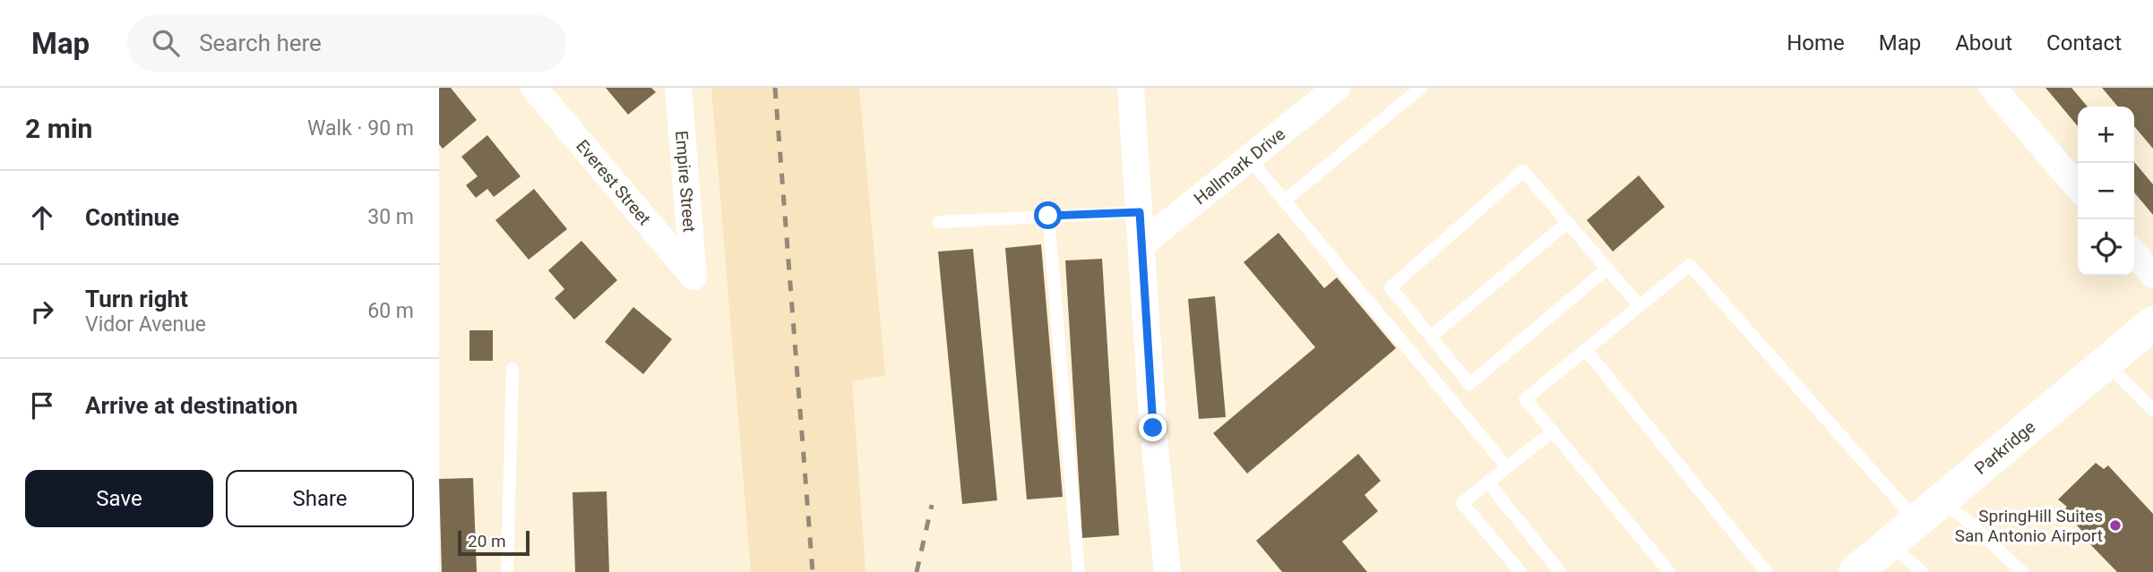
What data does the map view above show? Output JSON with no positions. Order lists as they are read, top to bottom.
{
  "streets": {
    "street": [
      "Hallmark Drive",
      "Everest Street",
      "Empire Street",
      "Parkridge"
    ]
  },
  "crossings": [
    ["Everest Street", "Empire Street"]
  ],
  "places": ["SpringHill Suites San Antonio Airport"],
  "scale_bar": "20 m",
  "page": {
    "header": "Map",
    "search": "Search here",
    "nav": [
      "Home",
      "Map",
      "About",
      "Contact"
    ],
    "heading": ["2 min", "Walk · 90 m"],
    "map_buttons": ["+", "−"],
    "list": [
      ["Continue", "30 m"],
      ["Turn right", "Vidor Avenue", "60 m"],
      "Arrive at destination"
    ],
    "buttons": ["Save", "Share"],
    "scale": "20 m"
  }
}
